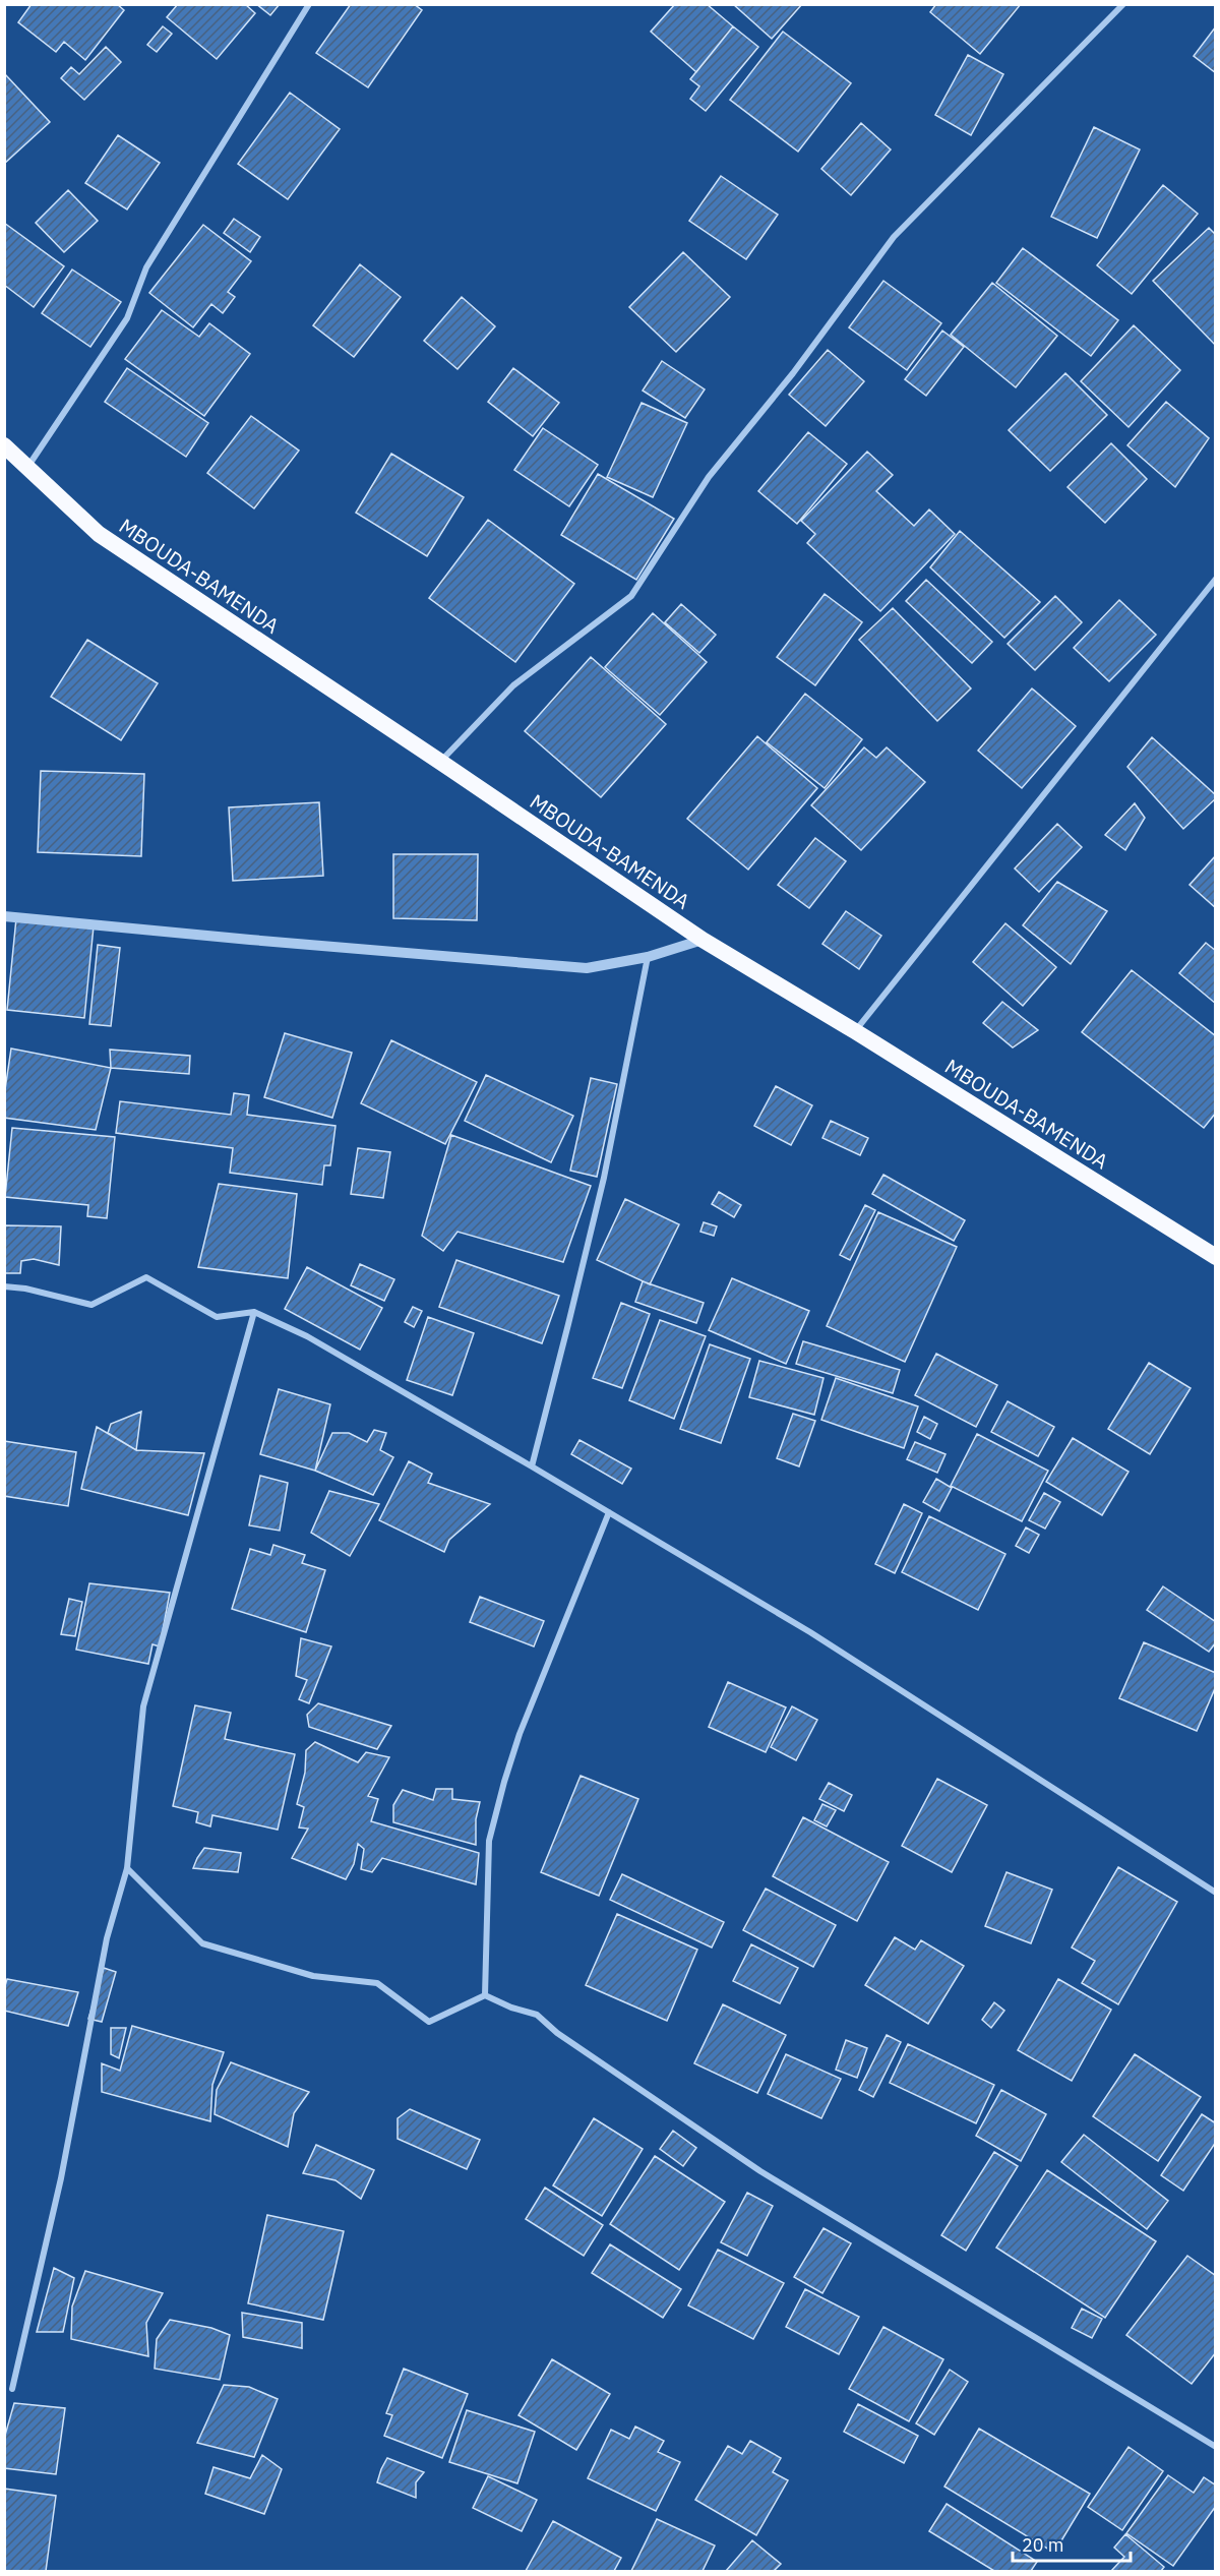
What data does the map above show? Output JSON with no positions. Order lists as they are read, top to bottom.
{
  "streets": {
    "highway": ["MBOUDA-BAMENDA"]
  },
  "scale_bar": "20 m"
}
